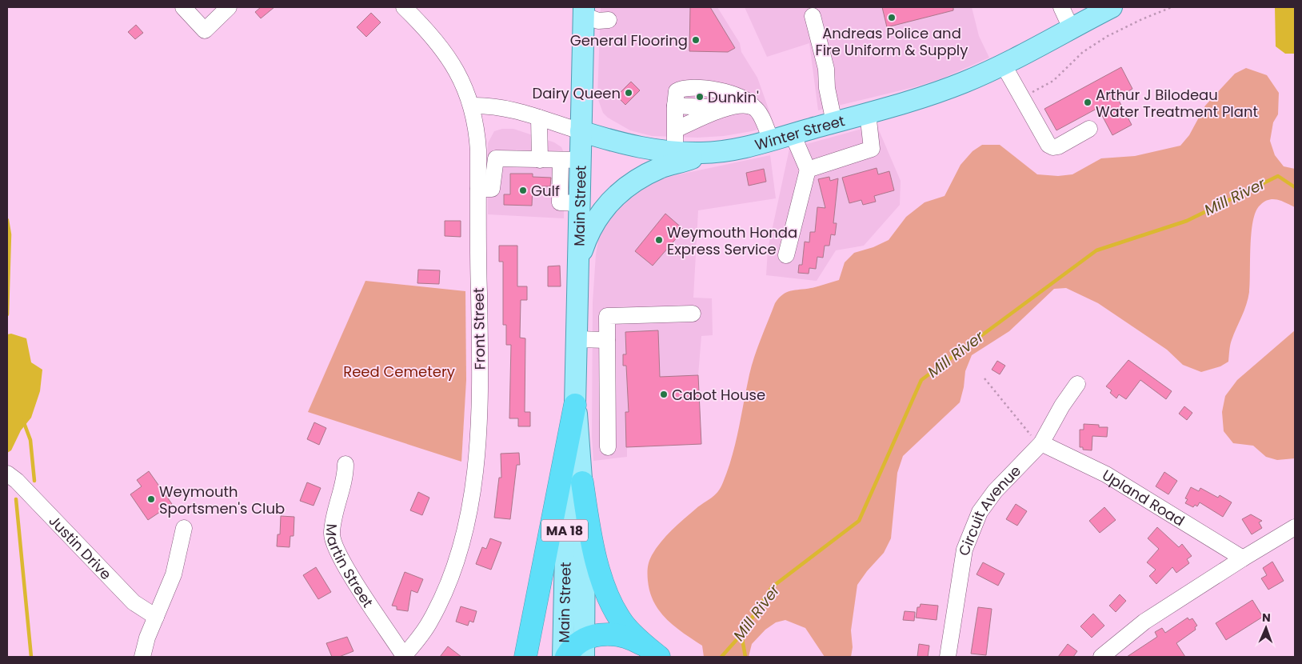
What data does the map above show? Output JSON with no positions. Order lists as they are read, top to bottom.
{
  "streets": {
    "main road": ["Winter Street", "Main Street", "MA 18"],
    "street": [
      "Front Street",
      "Upland Road",
      "Circuit Avenue",
      "Justin Drive",
      "Martin Street"
    ]
  },
  "crossings": [
    ["Winter Street", "Main Street"],
    ["Winter Street", "Front Street"],
    ["Front Street", "Martin Street"],
    ["Upland Road", "Circuit Avenue"]
  ],
  "water": ["Mill River"],
  "parks": ["Reed Cemetery"],
  "places": [
    "Andreas Police and Fire Uniform & Supply",
    "General Flooring",
    "Dairy Queen",
    "Dunkin'",
    "Arthur J Bilodeau Water Treatment Plant",
    "Gulf",
    "Weymouth Honda Express Service",
    "Cabot House",
    "Weymouth Sportsmen's Club"
  ],
  "north": "top"
}
